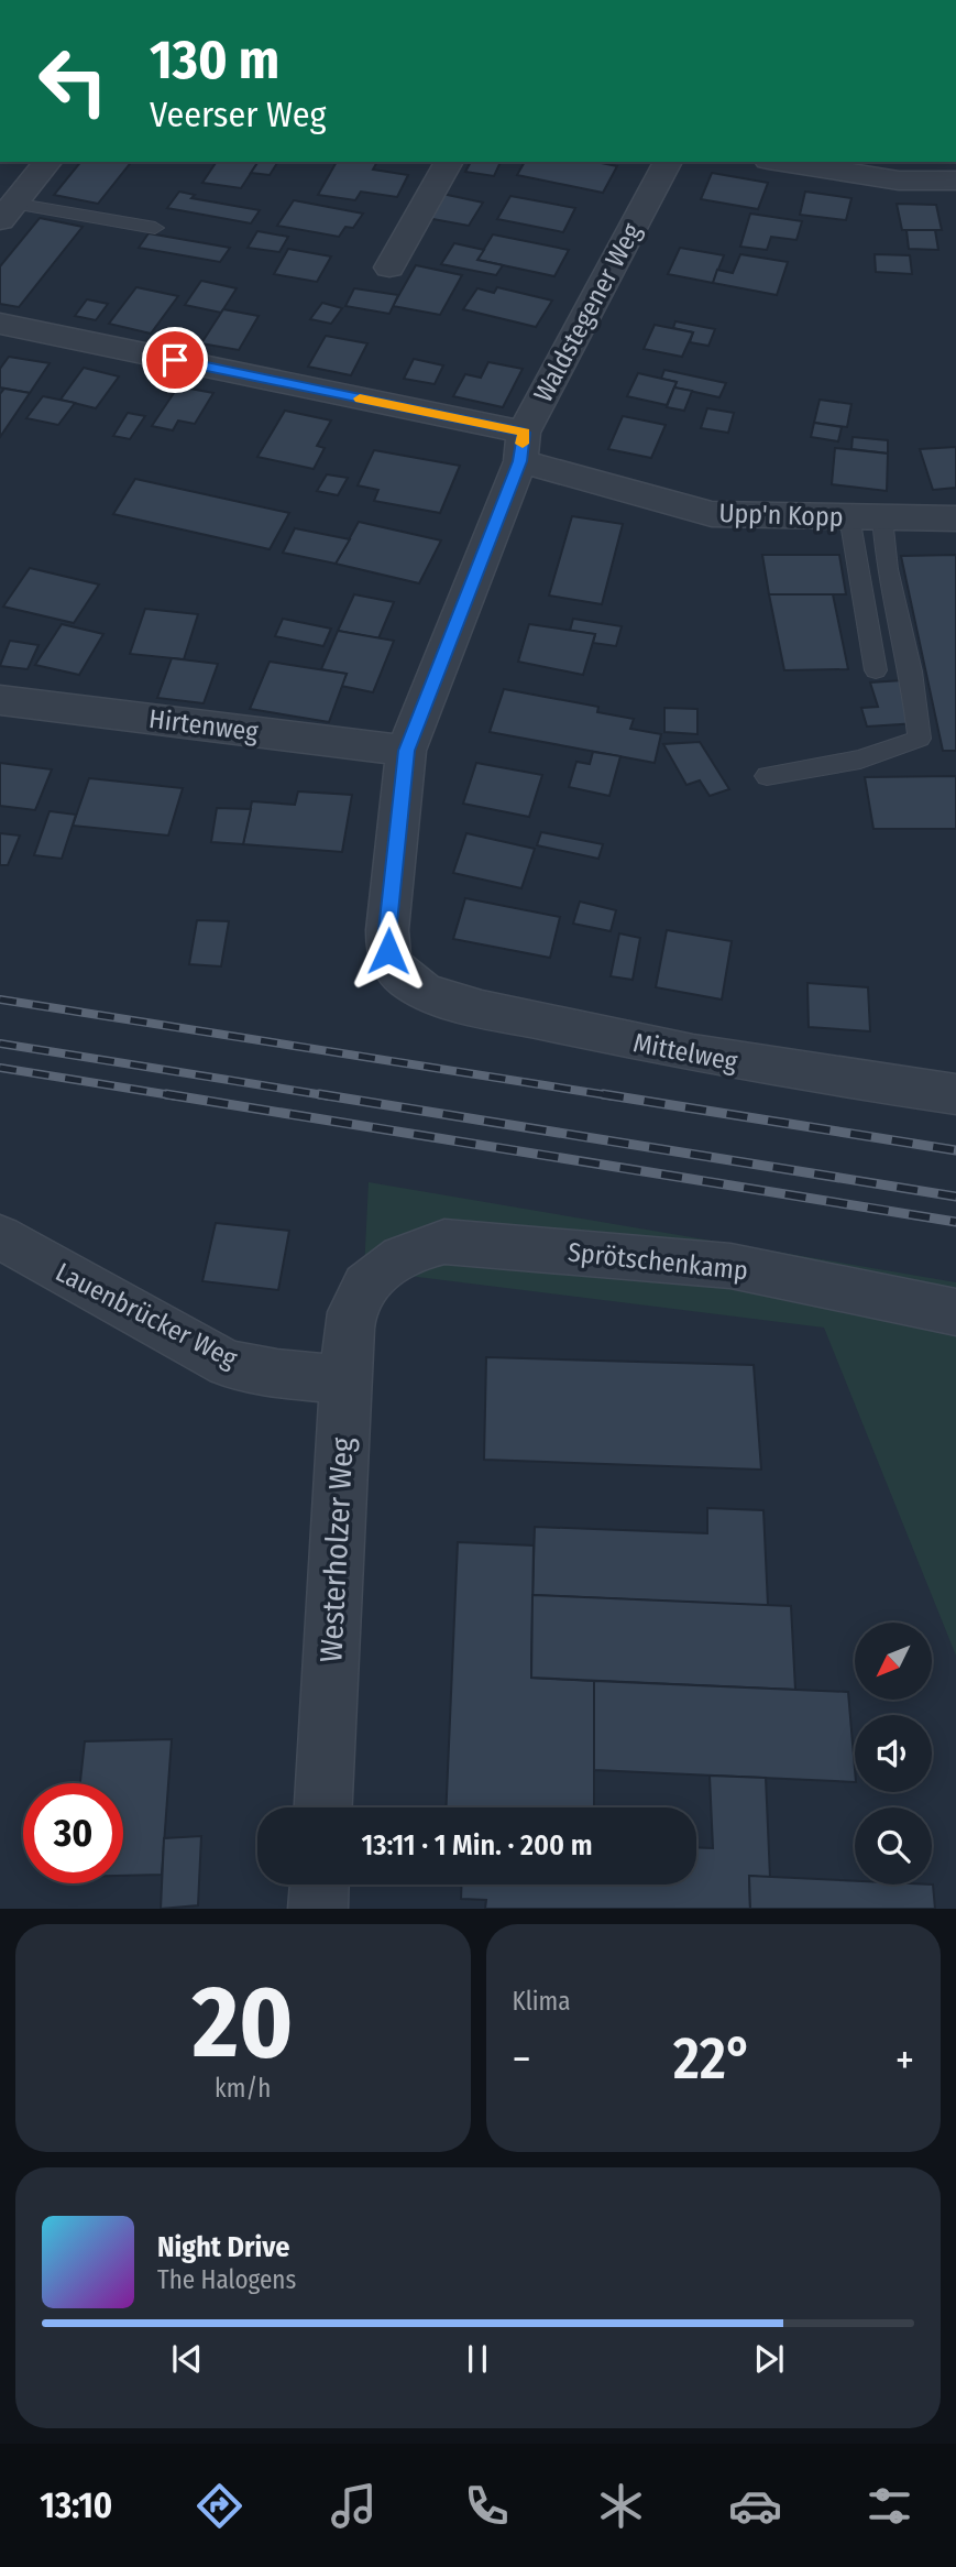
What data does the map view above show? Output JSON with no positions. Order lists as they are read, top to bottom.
{
  "streets": {
    "street": [
      "Waldstegener Weg",
      "Upp'n Kopp",
      "Hirtenweg",
      "Mittelweg",
      "Sprötschenkamp",
      "Lauenbrücker Weg",
      "Westerholzer Weg"
    ]
  },
  "crossings": [
    ["Waldstegener Weg", "Upp'n Kopp"],
    ["Waldstegener Weg", "Hirtenweg"],
    ["Waldstegener Weg", "Mittelweg"],
    ["Sprötschenkamp", "Westerholzer Weg"],
    ["Lauenbrücker Weg", "Westerholzer Weg"]
  ],
  "north": "bottom left",
  "page": {
    "turn": ["130 m", "Veerser Weg"],
    "limit": "30",
    "trip": "13:11 · 1 Min. · 200 m",
    "tile": [
      ["20", "km/h"],
      "Klima"
    ],
    "heat": ["−", "22°", "+"],
    "song": ["Night Drive", "The Halogens"],
    "tabs": "13:10"
  }
}
